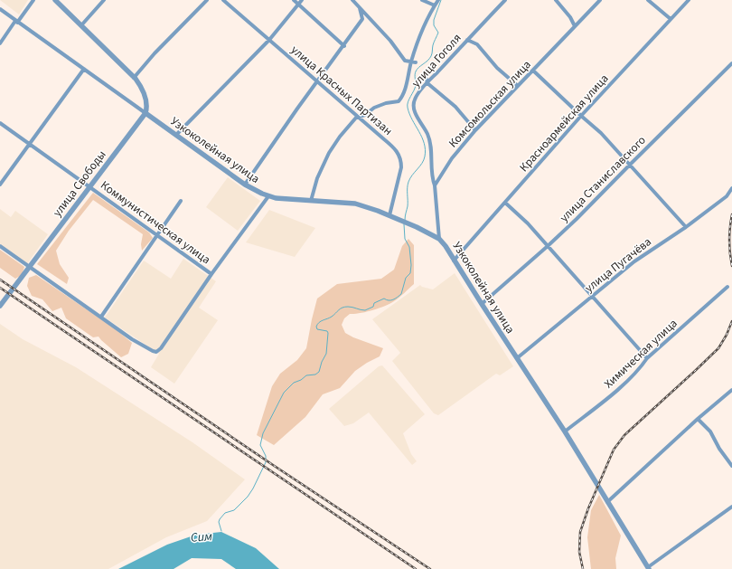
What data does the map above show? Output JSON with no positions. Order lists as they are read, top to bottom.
{
  "streets": {
    "street": [
      "улица Гоголя",
      "улица Красных Партизан",
      "Комсомольская улица",
      "Красноармейская улица",
      "Узкоколейная улица",
      "улица Станиславского",
      "улица Свободы",
      "Коммунистическая улица",
      "улица Пугачёва",
      "Химическая улица"
    ]
  },
  "crossings": [
    ["улица Гоголя", "Комсомольская улица"],
    ["улица Красных Партизан", "Узкоколейная улица"],
    ["Красноармейская улица", "Узкоколейная улица"],
    ["Узкоколейная улица", "улица Станиславского"],
    ["Узкоколейная улица", "улица Свободы"],
    ["Узкоколейная улица", "улица Пугачёва"],
    ["Узкоколейная улица", "Химическая улица"],
    ["улица Свободы", "Коммунистическая улица"]
  ],
  "water": ["Сим"]
}
